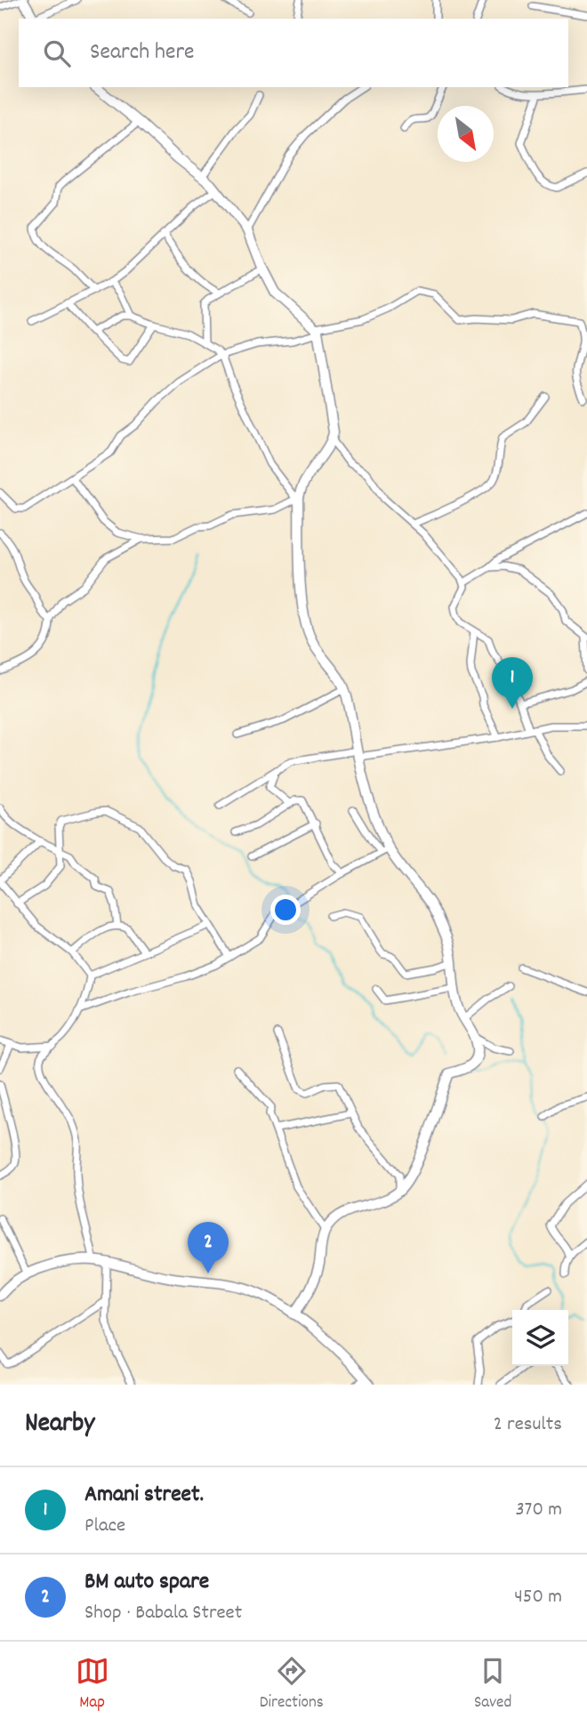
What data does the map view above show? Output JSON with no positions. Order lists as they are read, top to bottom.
{
  "north": "bottom right",
  "page": {
    "search": "Search here",
    "pins": ["1", "2"],
    "heading": ["Nearby", "2 results"],
    "list": [
      {
        "mark": "1",
        "name": "Amani street.",
        "note": "Place",
        "value": "370 m"
      },
      {
        "mark": "2",
        "name": "BM auto spare",
        "note": "Shop · Babala Street",
        "value": "450 m"
      }
    ],
    "nav": ["Map", "Directions", "Saved"]
  }
}
